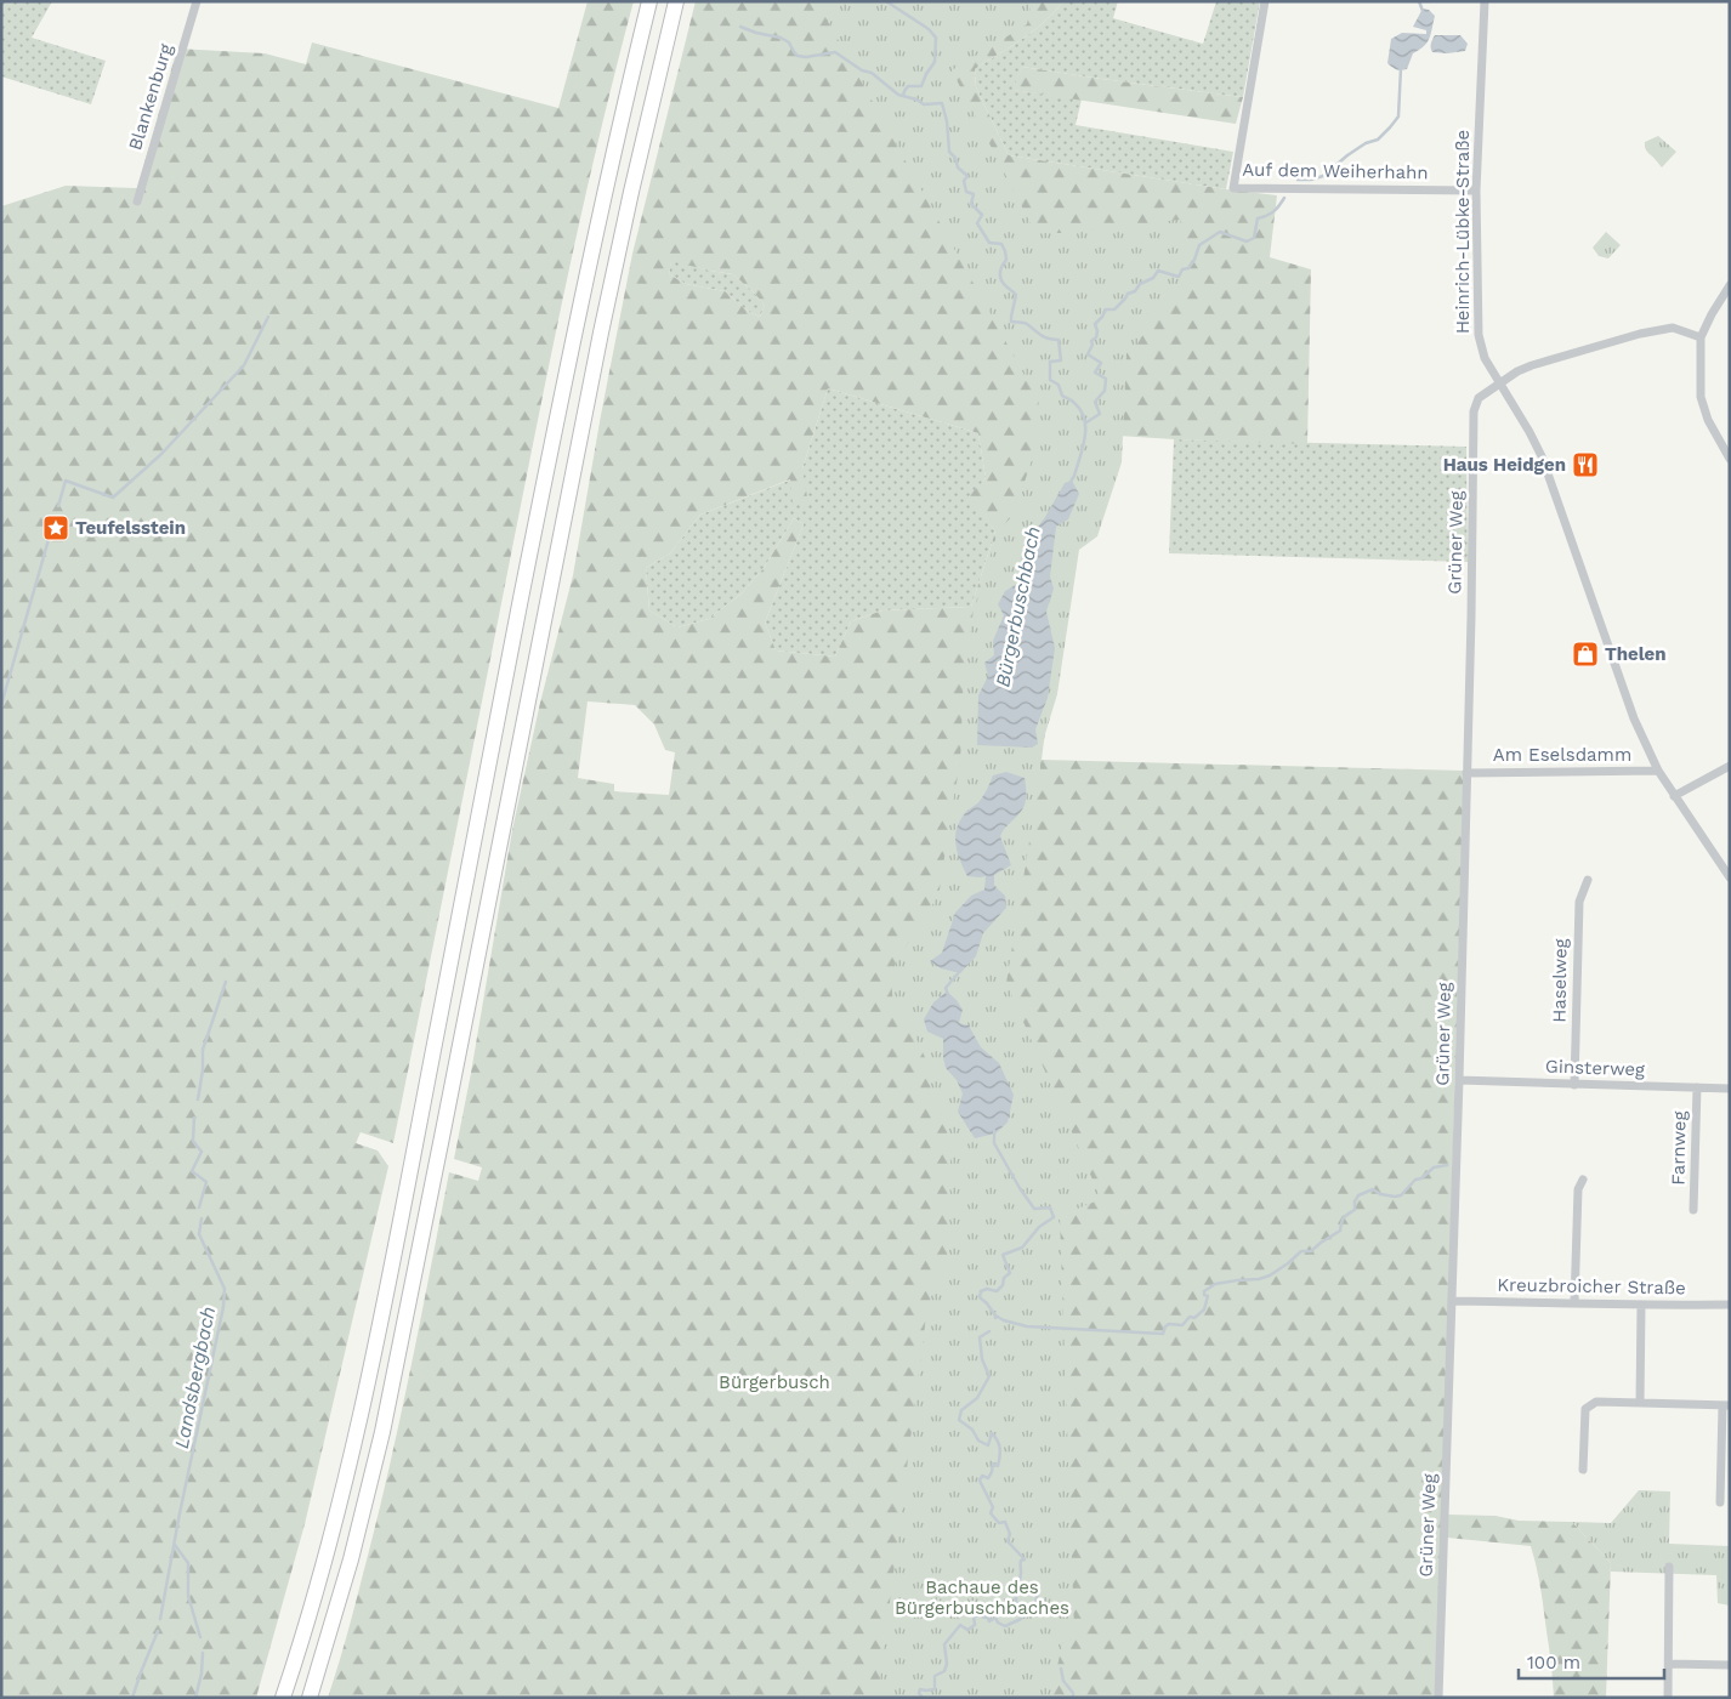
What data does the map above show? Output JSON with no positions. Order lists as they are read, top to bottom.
{
  "streets": {
    "street": [
      "Blankenburg",
      "Auf dem Weiherhahn",
      "Heinrich-Lübke-Straße",
      "Grüner Weg",
      "Am Eselsdamm",
      "Haselweg",
      "Ginsterweg",
      "Farnweg",
      "Kreuzbroicher Straße"
    ]
  },
  "crossings": [
    ["Auf dem Weiherhahn", "Heinrich-Lübke-Straße"],
    ["Heinrich-Lübke-Straße", "Grüner Weg"],
    ["Heinrich-Lübke-Straße", "Am Eselsdamm"],
    ["Grüner Weg", "Am Eselsdamm"],
    ["Grüner Weg", "Ginsterweg"],
    ["Grüner Weg", "Kreuzbroicher Straße"],
    ["Haselweg", "Ginsterweg"],
    ["Ginsterweg", "Farnweg"]
  ],
  "water": ["Bürgerbuschbach", "Landsbergbach"],
  "parks": ["Bürgerbusch", "Bachaue des Bürgerbuschbaches"],
  "places": {
    "restaurant": ["Haus Heidgen"],
    "place": ["Teufelsstein"],
    "shop": ["Thelen"]
  },
  "scale_bar": "100 m"
}
